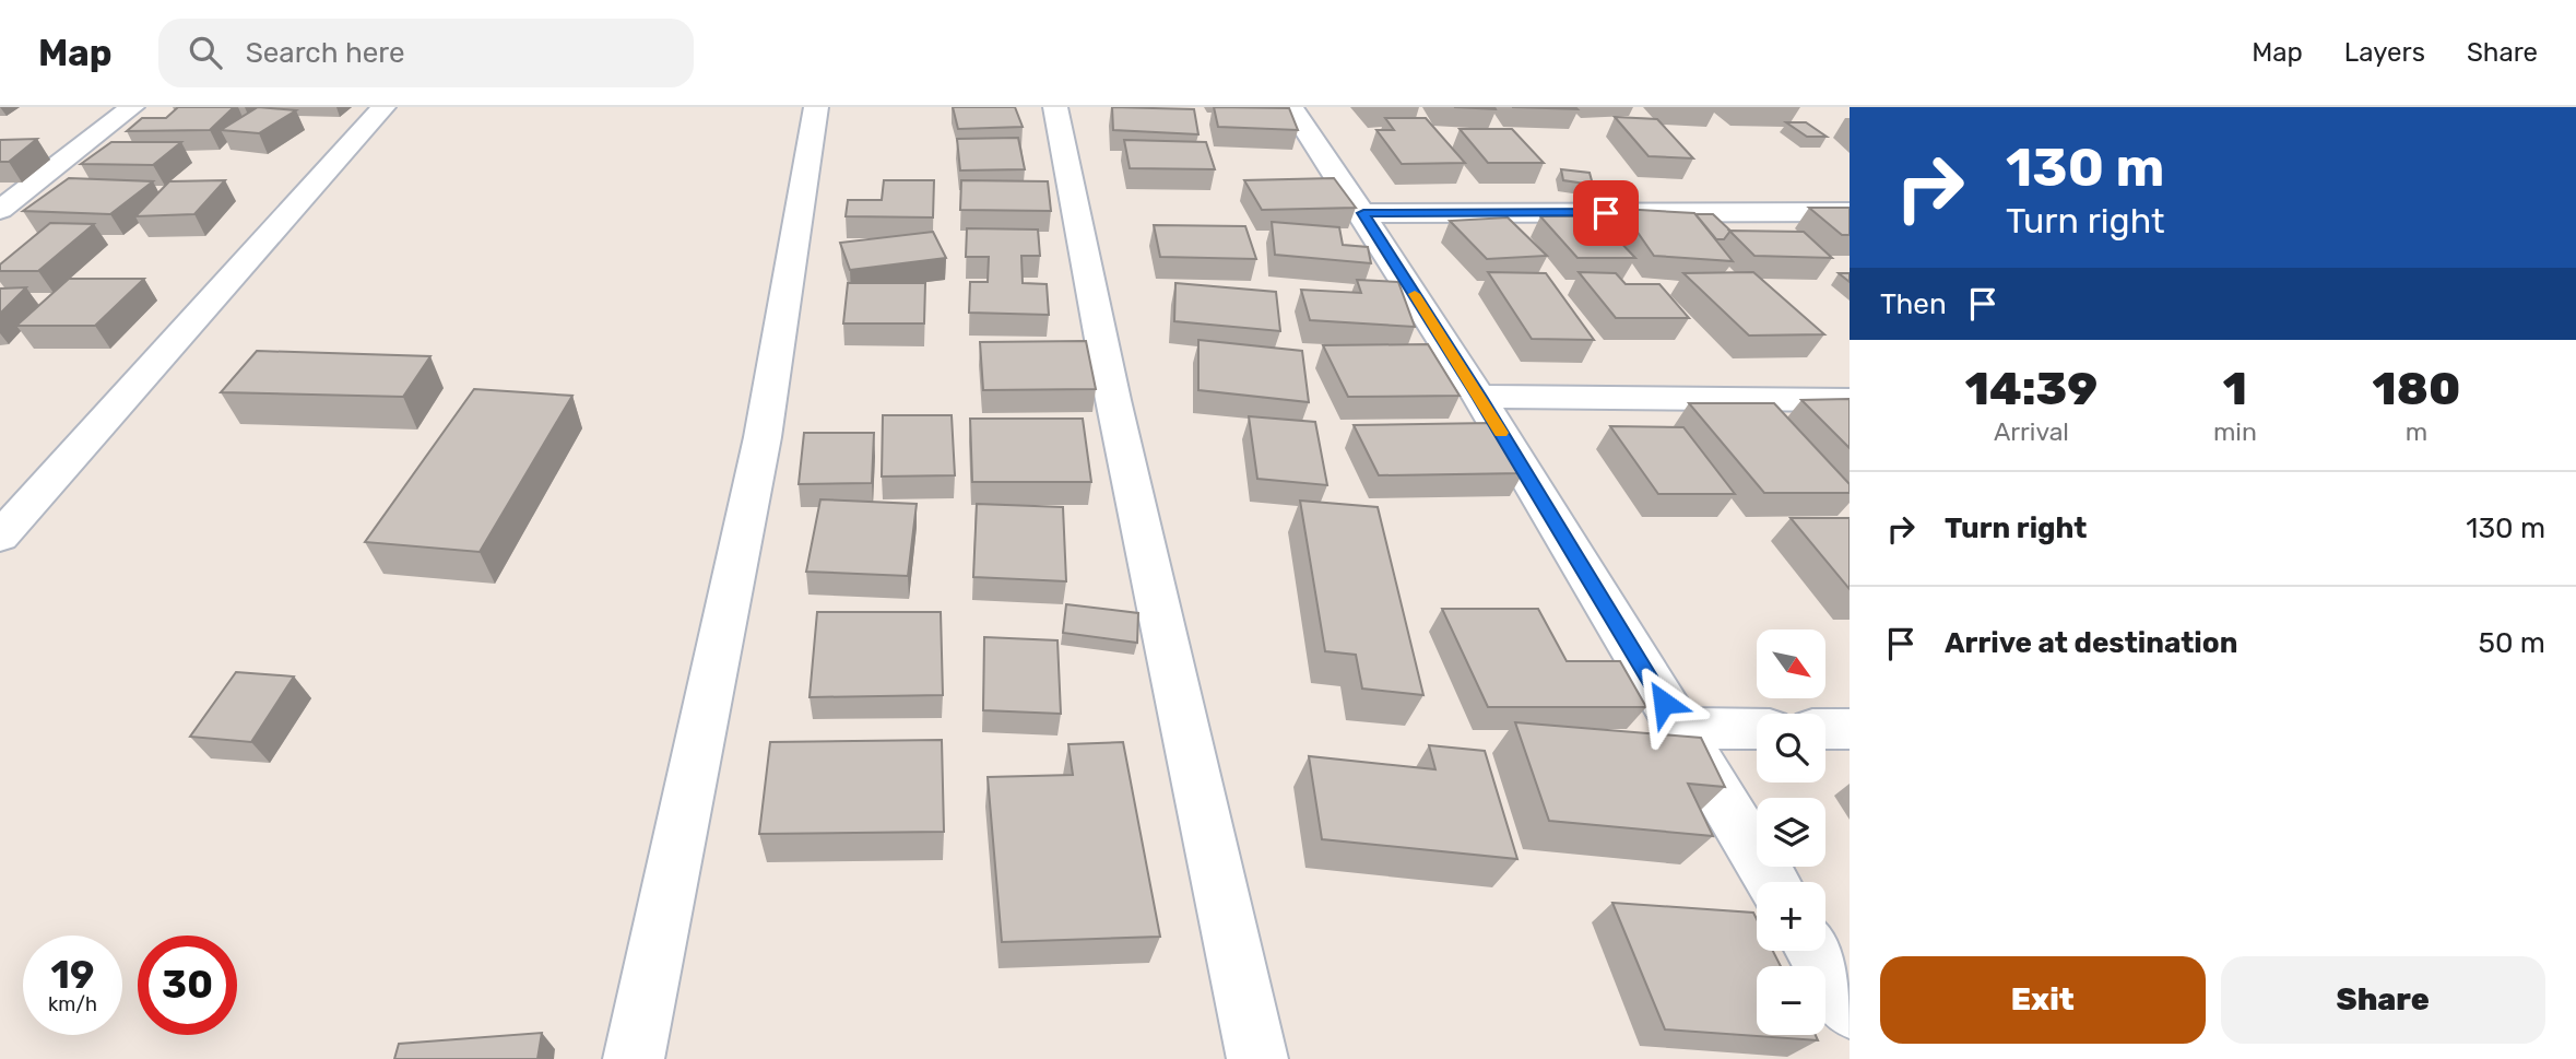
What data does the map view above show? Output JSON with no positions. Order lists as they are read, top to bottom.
{
  "north": "bottom right",
  "page": {
    "header": "Map",
    "search": "Search here",
    "nav": ["Map", "Layers", "Share"],
    "turn": ["130 m", "Turn right"],
    "then": "Then",
    "eta": [
      "14:39",
      "Arrival",
      "1",
      "min",
      "180",
      "m"
    ],
    "list": [
      {
        "name": "Turn right",
        "value": "130 m"
      },
      {
        "name": "Arrive at destination",
        "value": "50 m"
      }
    ],
    "map_buttons": ["+", "−"],
    "speed": "19 km/h",
    "limit": "30",
    "buttons": ["Exit", "Share"]
  }
}
